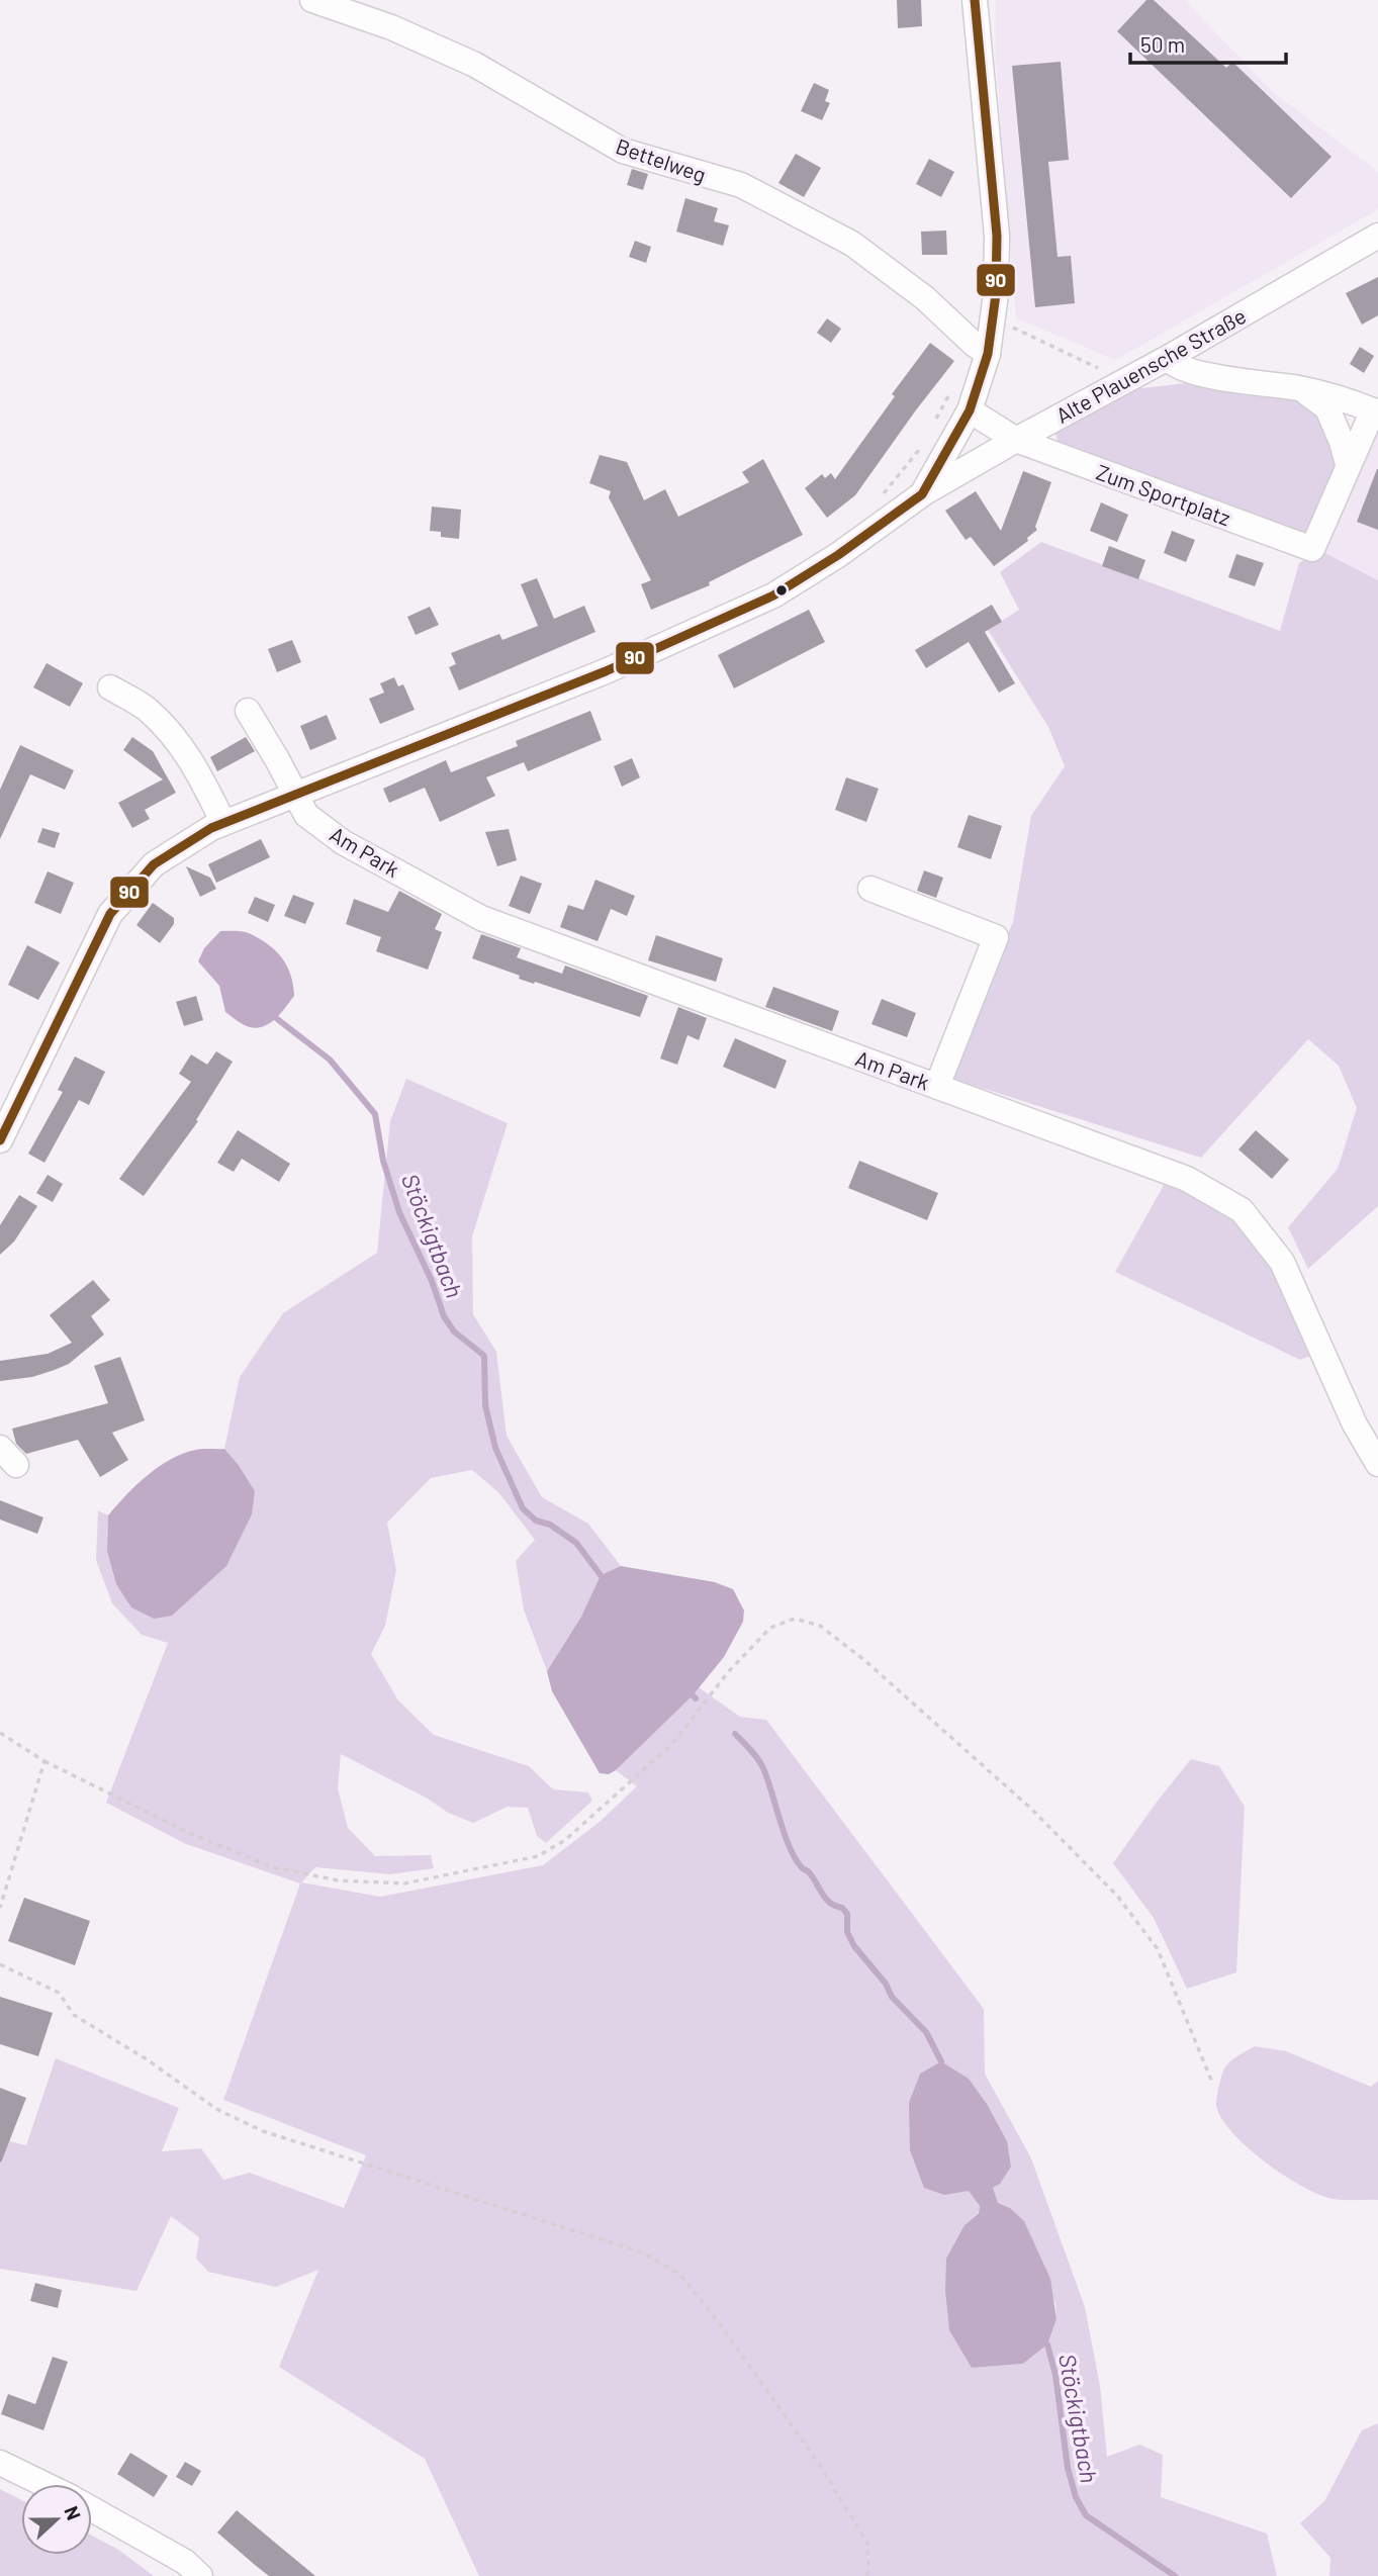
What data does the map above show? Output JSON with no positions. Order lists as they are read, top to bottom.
{
  "streets": {
    "street": [
      "Bettelweg",
      "Alte Plauensche Straße",
      "Zum Sportplatz",
      "Am Park"
    ]
  },
  "crossings": [
    ["Alte Plauensche Straße", "Zum Sportplatz"],
    ["Alte Plauensche Straße", "Am Park"]
  ],
  "water": ["Stöckigtbach"],
  "lines": ["transit line 90"],
  "scale_bar": "50 m",
  "north": "right"
}
